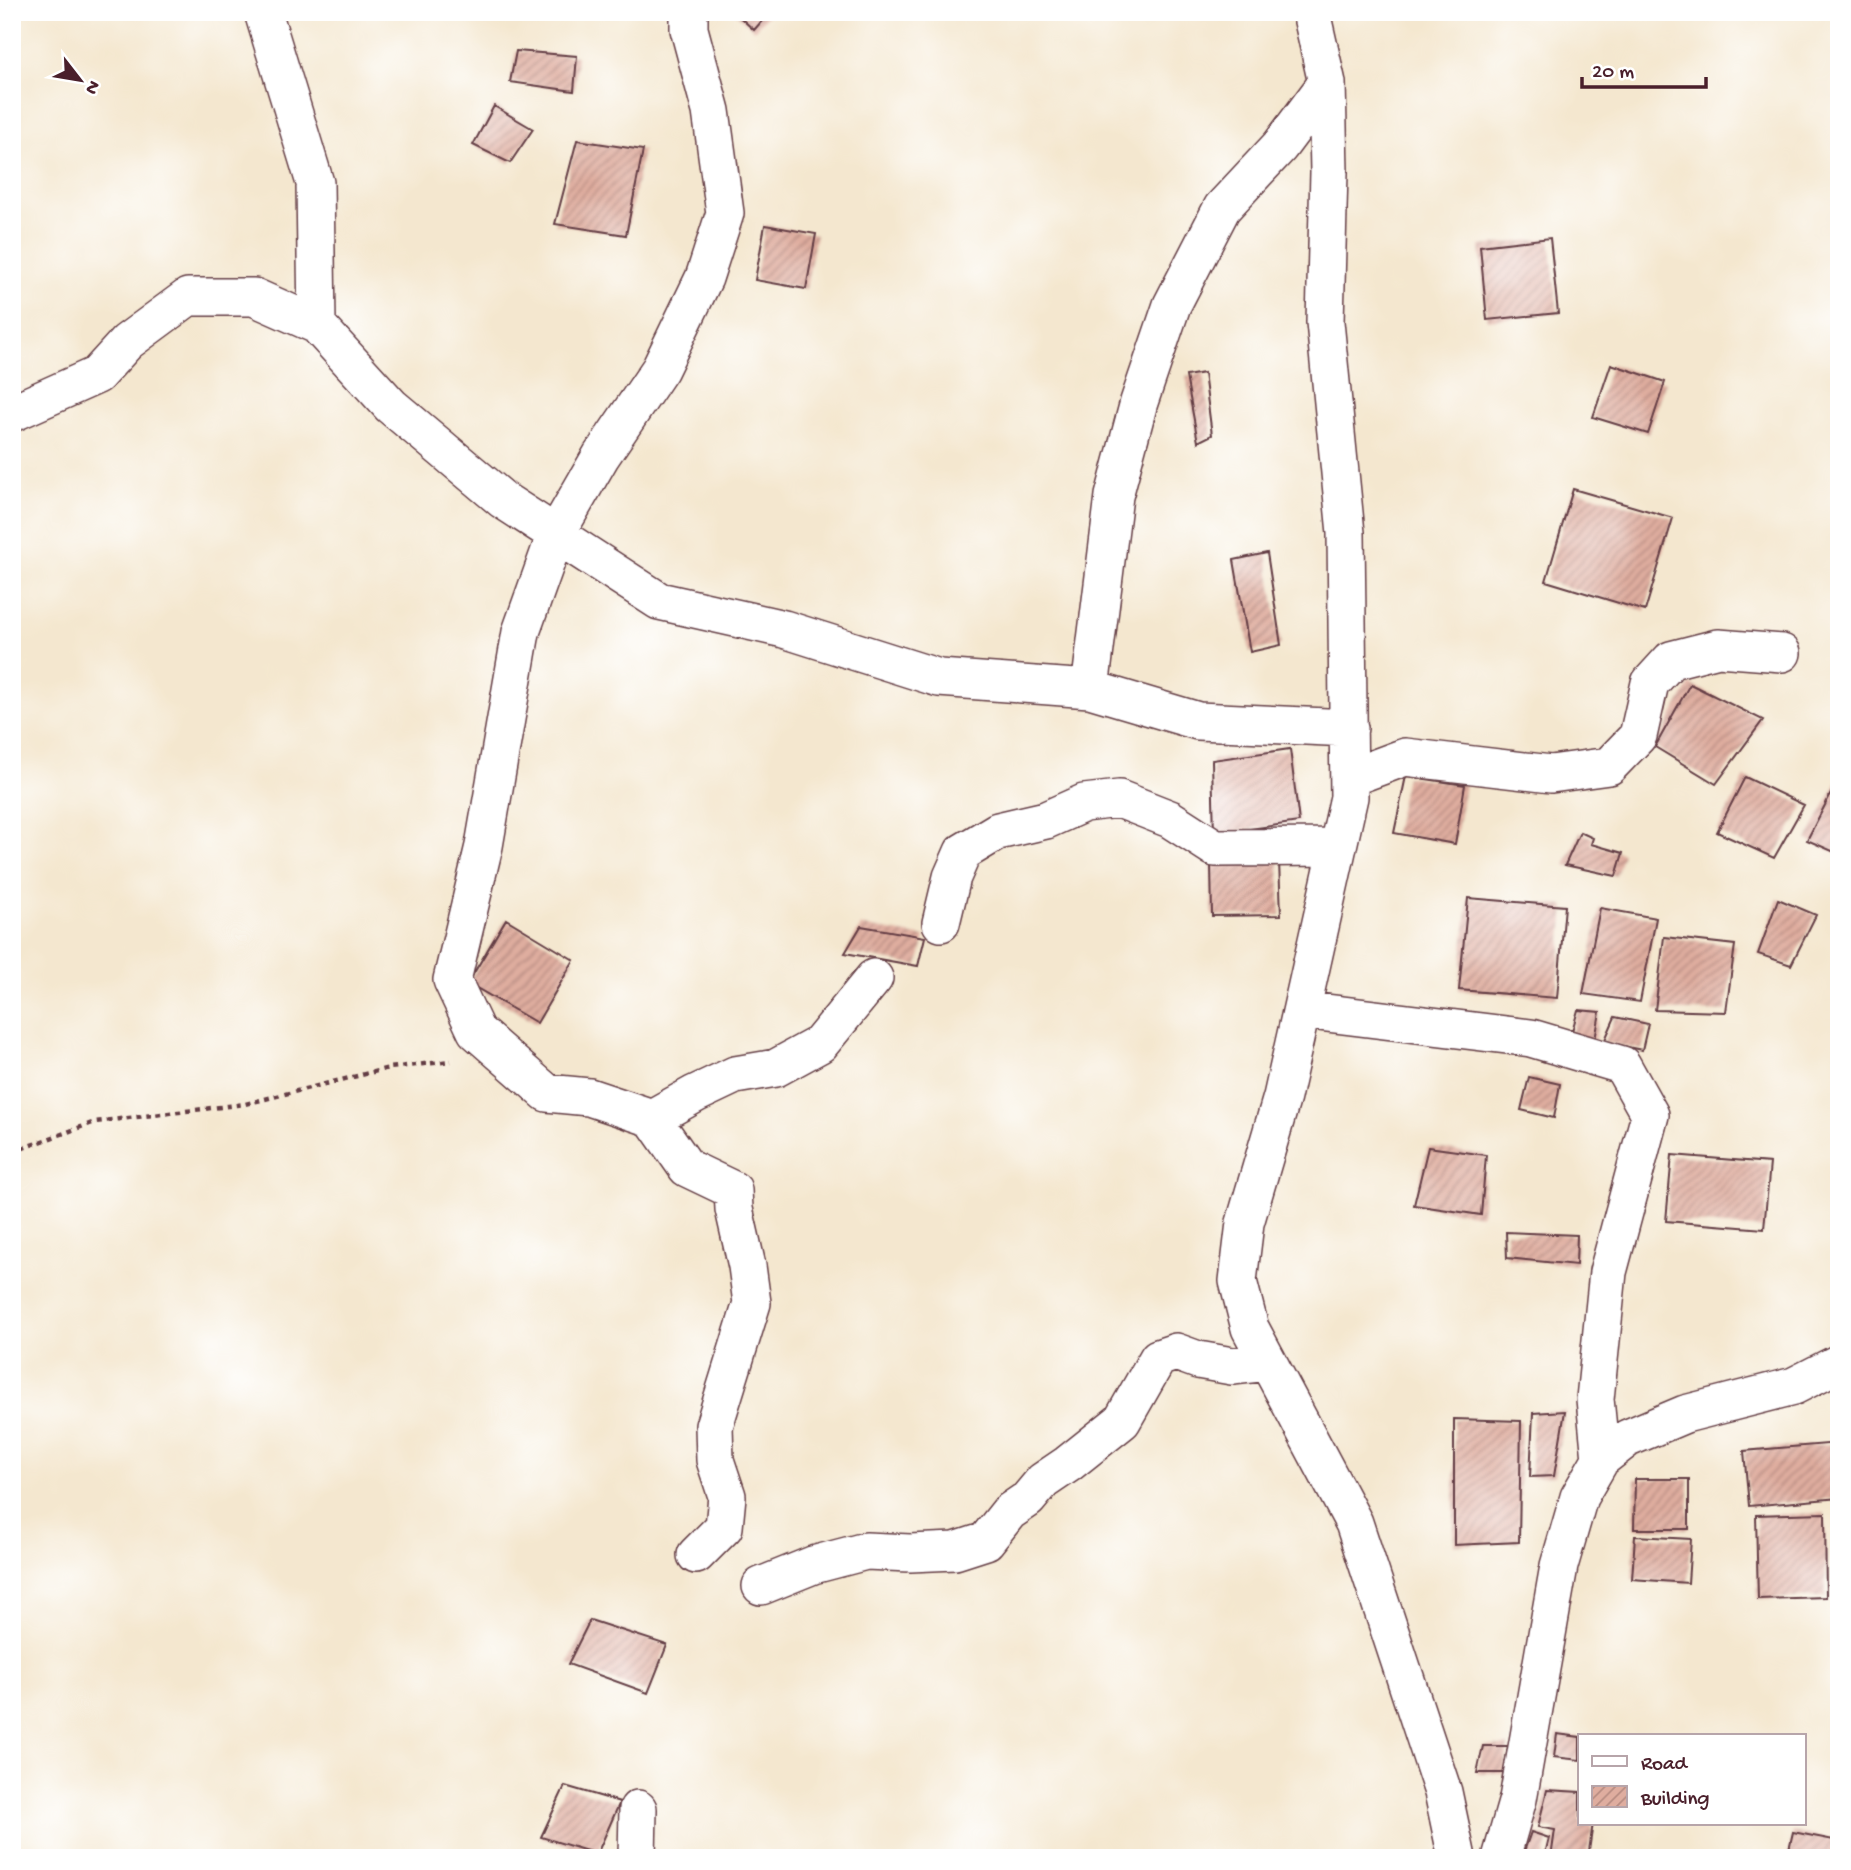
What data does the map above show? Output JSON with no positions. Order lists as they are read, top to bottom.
{
  "legend": ["Road", "Building"],
  "scale_bar": "20 m",
  "north": "bottom right"
}
